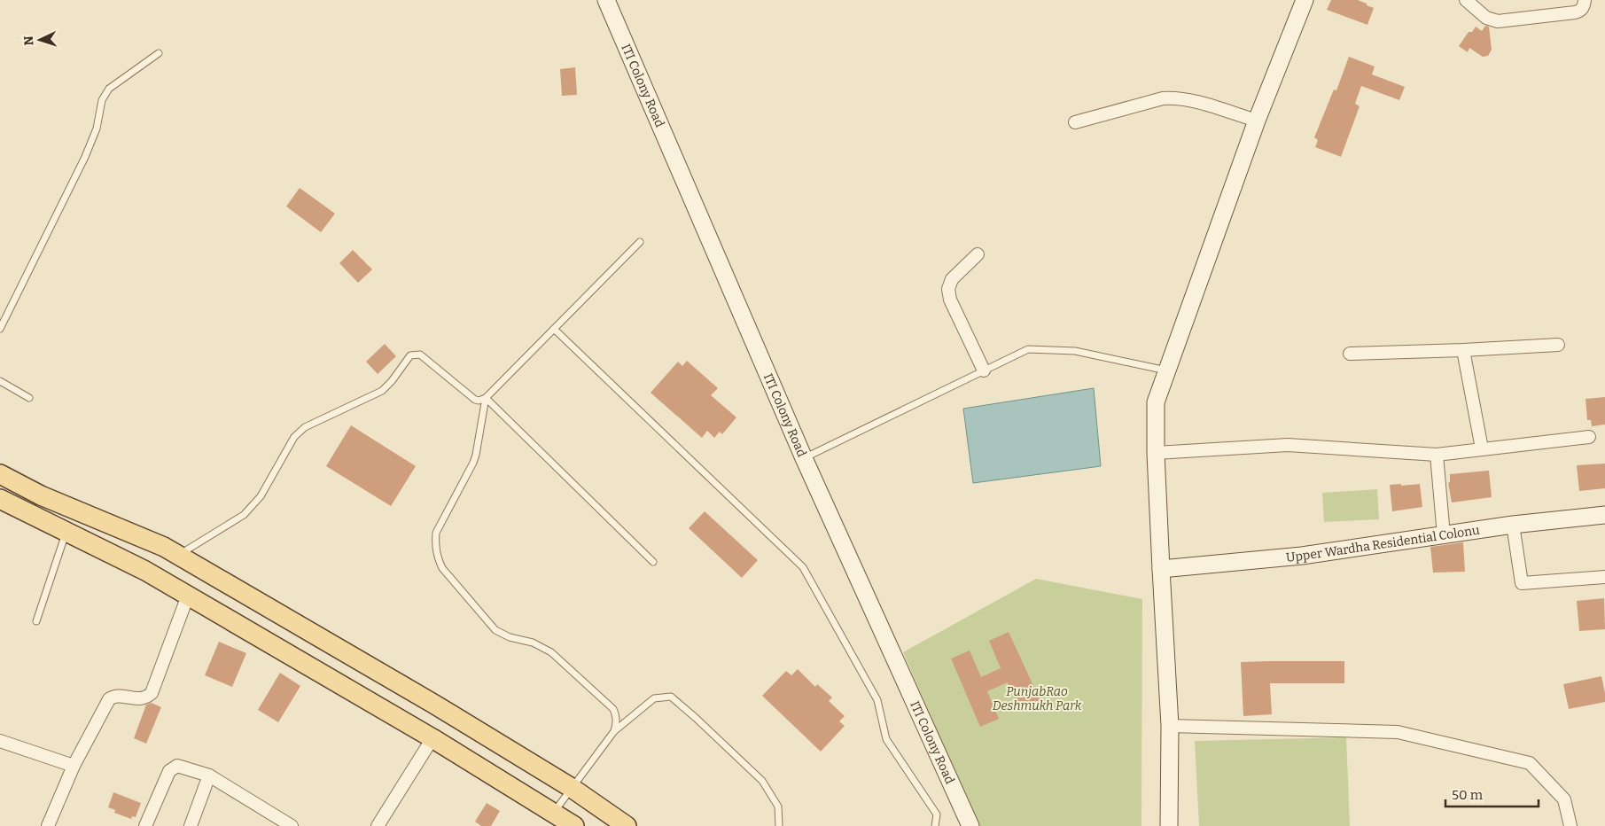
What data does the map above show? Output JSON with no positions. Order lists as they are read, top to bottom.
{
  "streets": {
    "street": ["ITI Colony Road", "Upper Wardha Residential Colonu"]
  },
  "parks": ["PunjabRao Deshmukh Park"],
  "scale_bar": "50 m",
  "north": "left"
}
